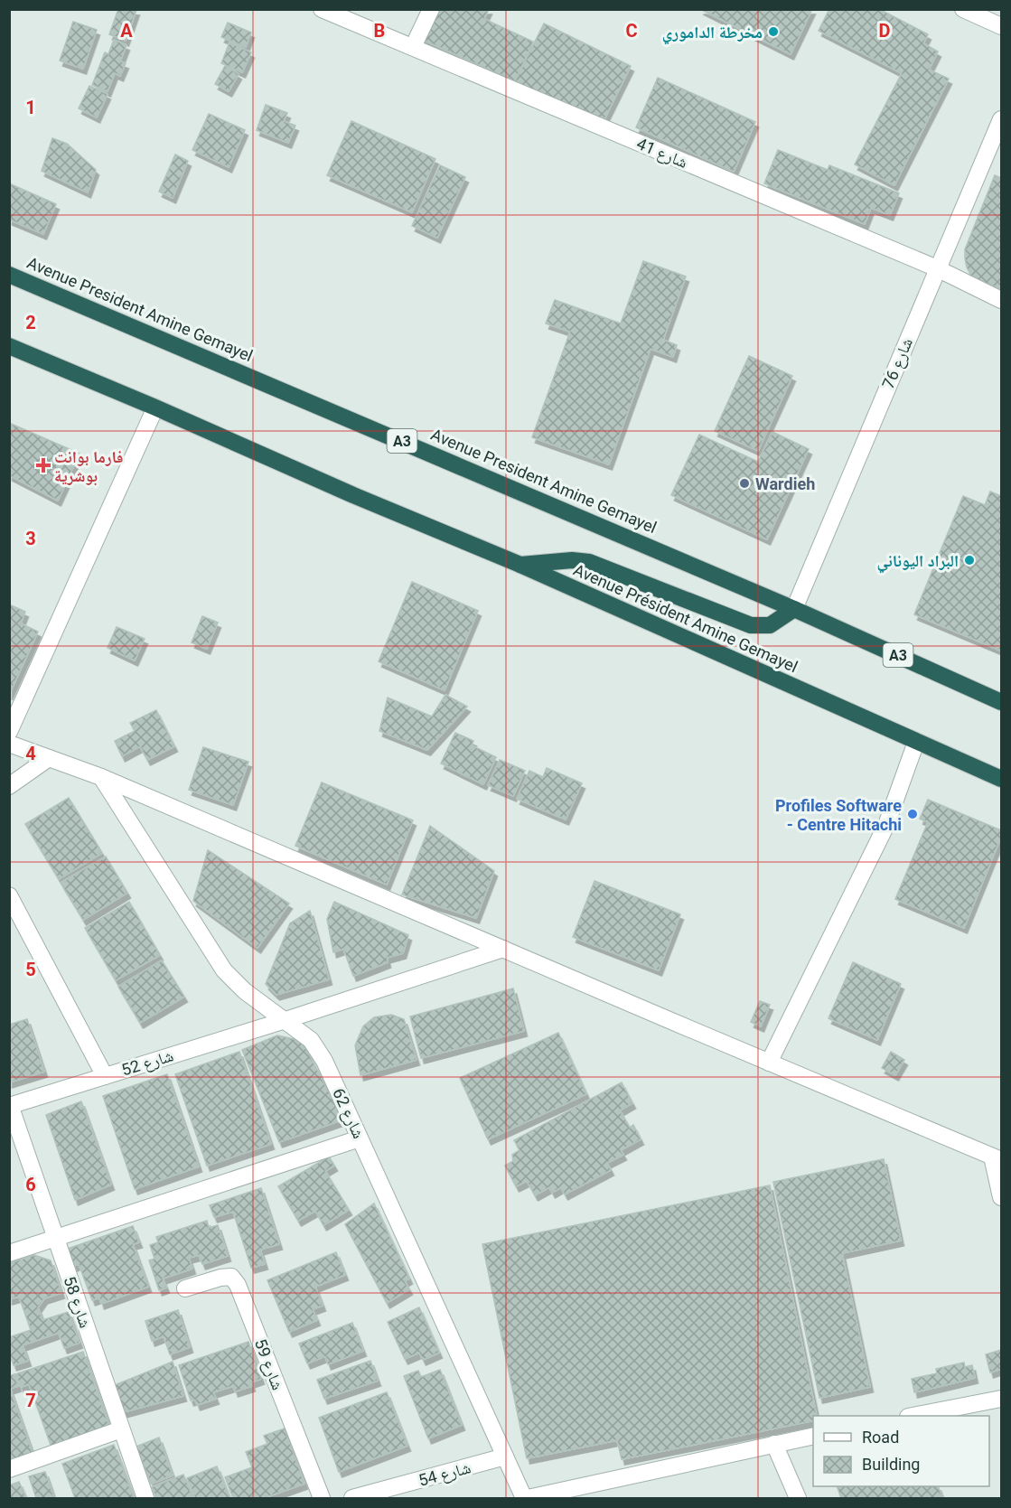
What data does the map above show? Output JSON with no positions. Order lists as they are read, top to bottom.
{
  "streets": {
    "highway": ["Avenue President Amine Gemayel", "A3", "Avenue Président Amine Gemayel"],
    "street": [
      "شارع 41",
      "شارع 76",
      "شارع 52",
      "شارع 62",
      "شارع 58",
      "شارع 59",
      "شارع 54"
    ]
  },
  "crossings": [
    ["شارع 41", "شارع 76"],
    ["Avenue President Amine Gemayel", "شارع 76"],
    ["شارع 52", "شارع 62"],
    ["شارع 52", "شارع 58"],
    ["شارع 62", "شارع 54"]
  ],
  "places": {
    "other": [
      "مخرطة الداموري",
      "Wardieh",
      "البراد اليوناني",
      "Profiles Software - Centre Hitachi"
    ],
    "health": ["فارما بوانت بوشرية"]
  },
  "legend": ["Road", "Building"],
  "grid": {
    "columns": [
      "A",
      "B",
      "C",
      "D"
    ],
    "rows": [
      "1",
      "2",
      "3",
      "4",
      "5",
      "6",
      "7"
    ]
  }
}
